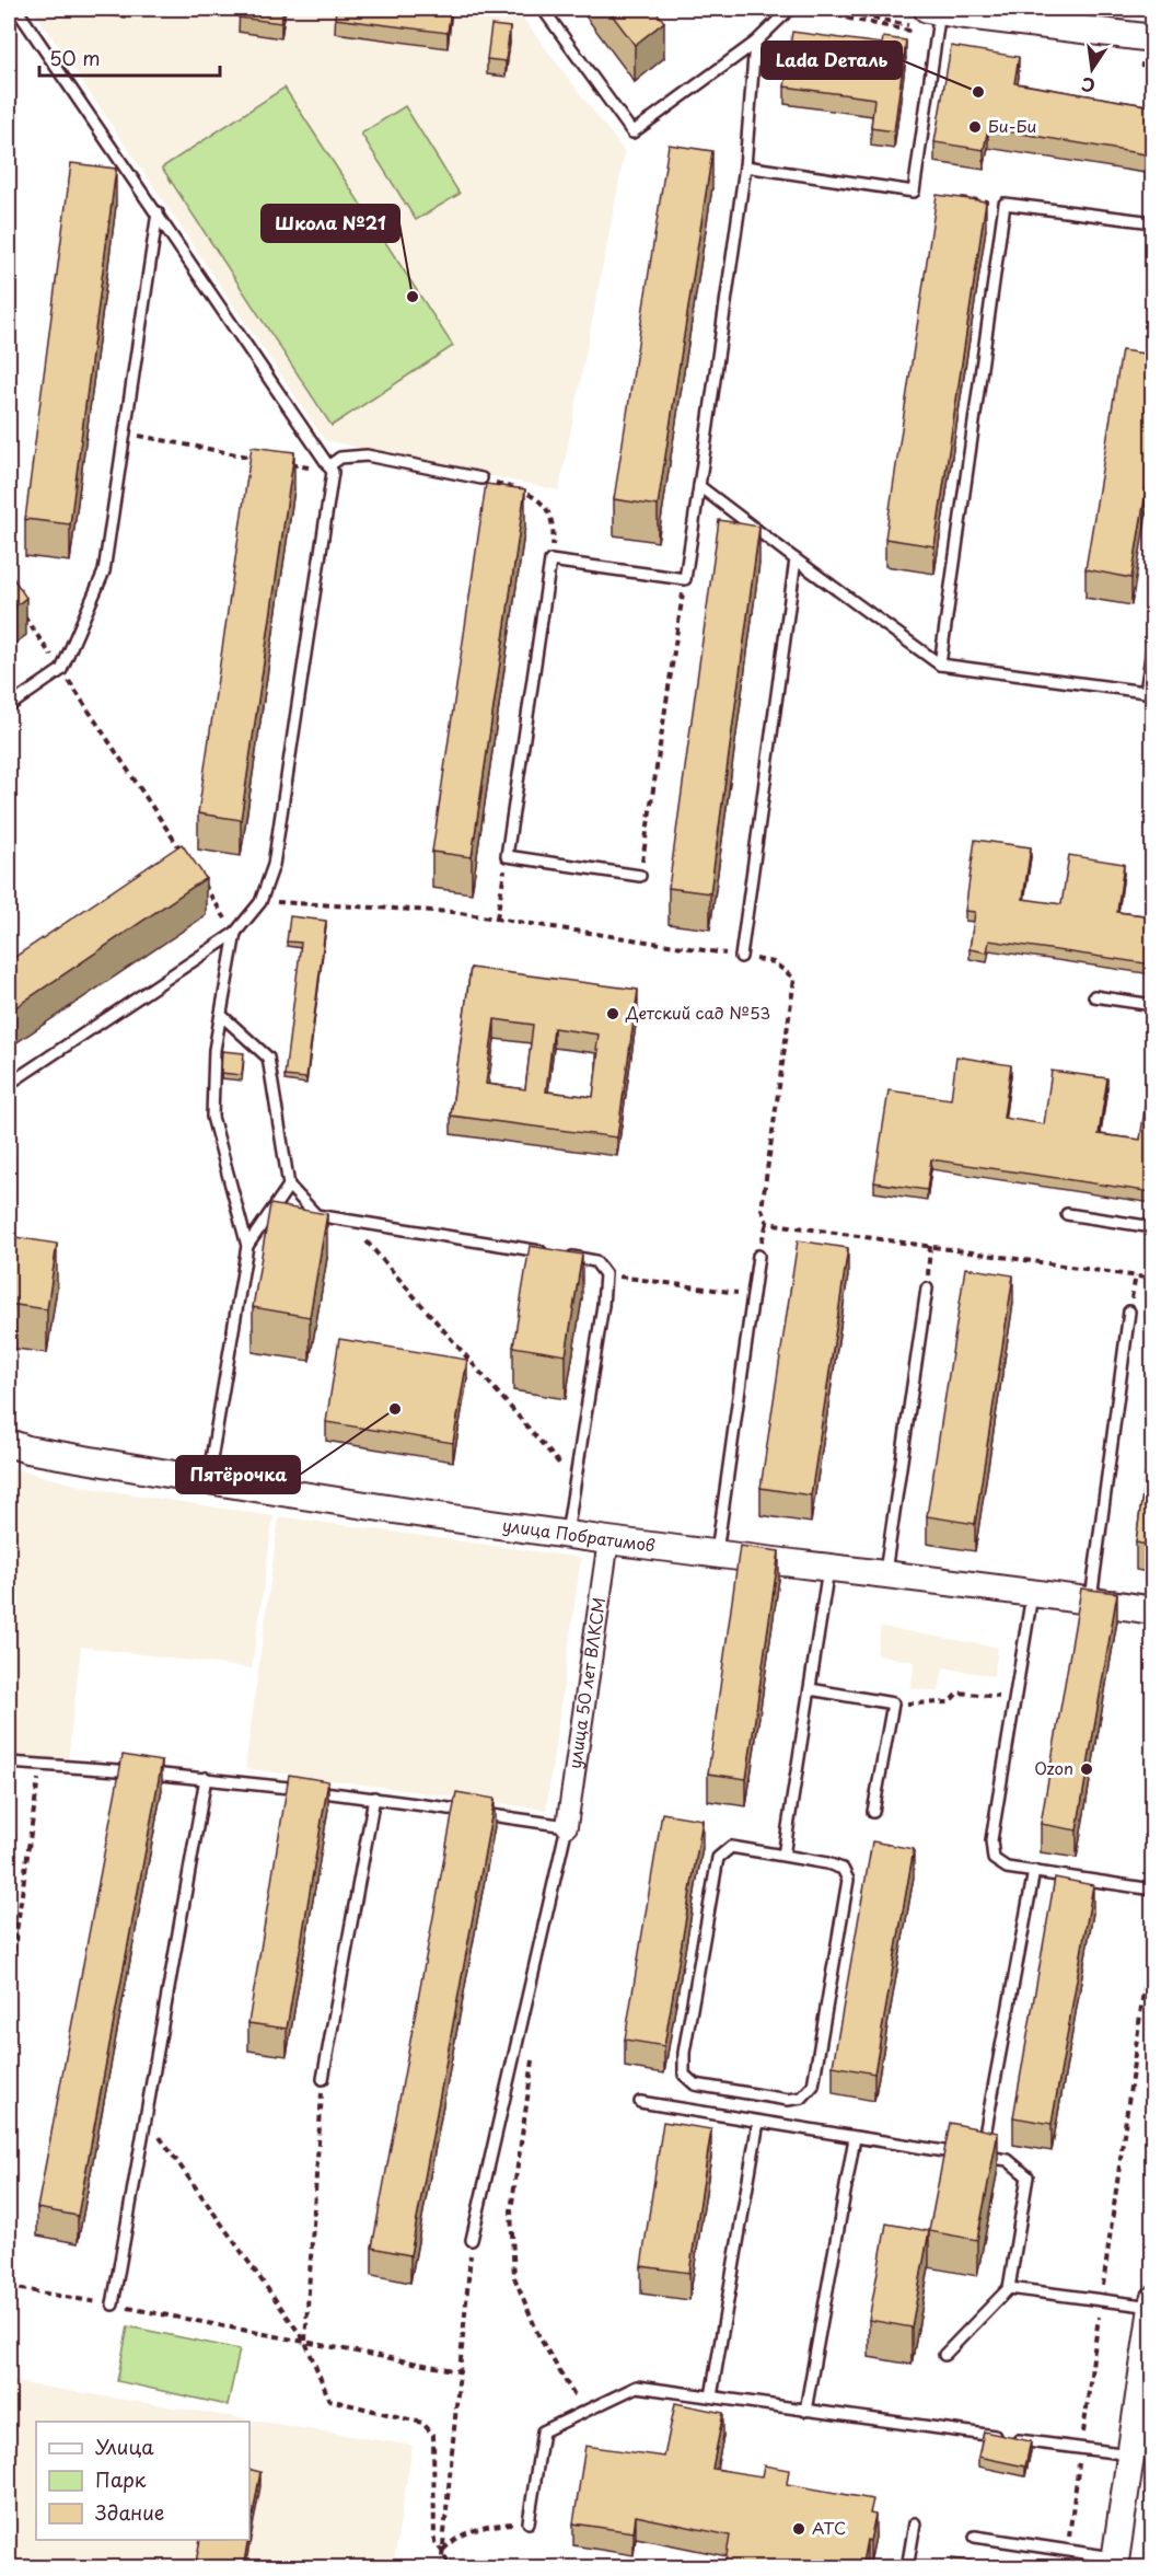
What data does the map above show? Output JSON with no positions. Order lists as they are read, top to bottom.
{
  "streets": {
    "street": ["улица Побратимов", "улица 50 лет ВЛКСМ"]
  },
  "crossings": [
    ["улица Побратимов", "улица 50 лет ВЛКСМ"]
  ],
  "places": [
    "Lada Dеталь",
    "Би-Би",
    "Школа №21",
    "Детский сад №53",
    "Пятёрочка",
    "Ozon",
    "АТС"
  ],
  "legend": ["Улица", "Парк", "Здание"],
  "scale_bar": "50 m",
  "north": "bottom"
}
